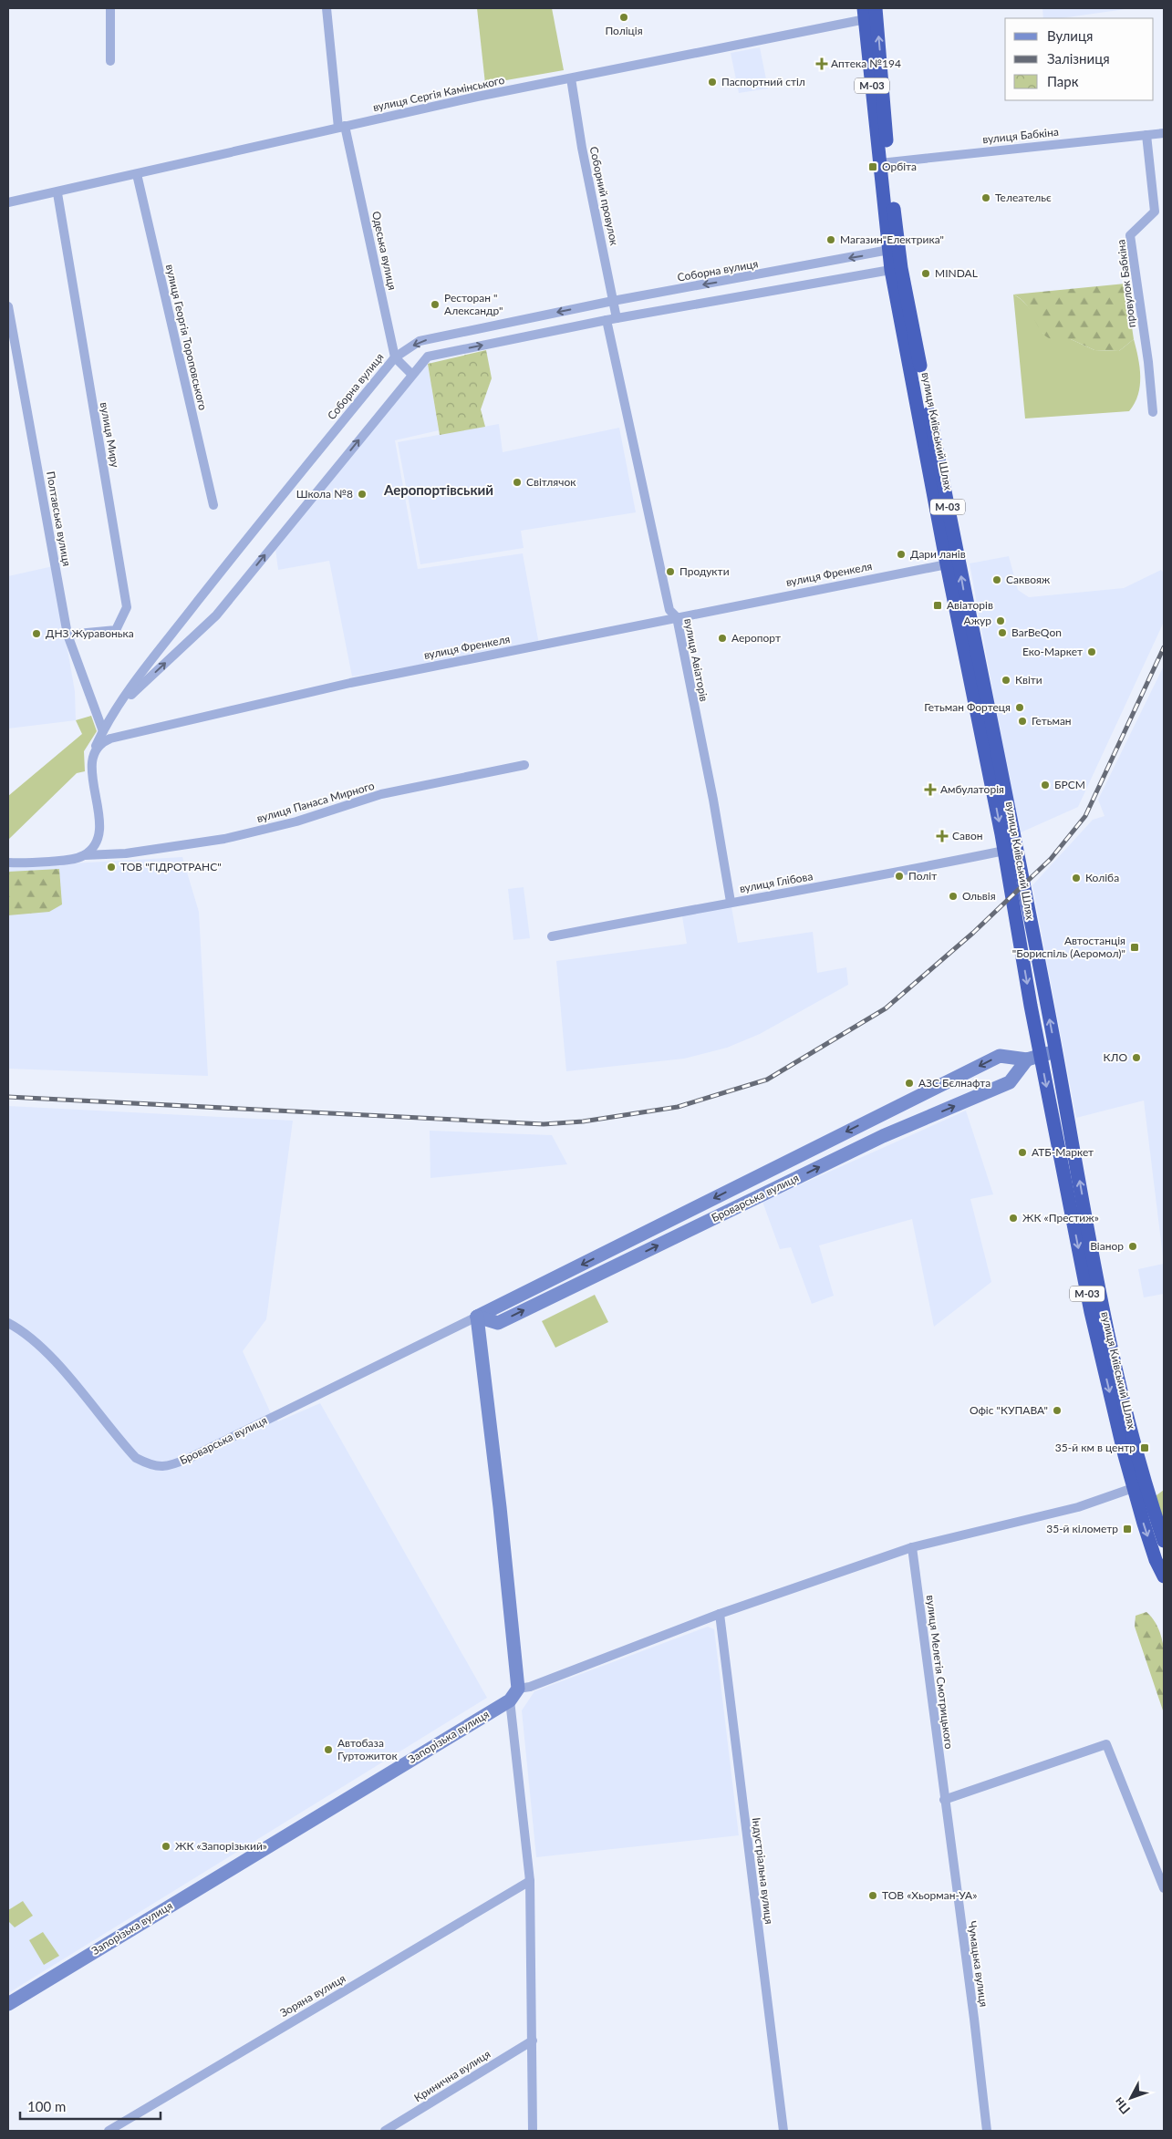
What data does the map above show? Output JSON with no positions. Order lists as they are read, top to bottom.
{
  "streets": {
    "highway": ["М-03", "вулиця Київський Шлях"],
    "street": [
      "вулиця Сергія Камінського",
      "вулиця Бабкіна",
      "Соборний провулок",
      "Одеська вулиця",
      "Соборна вулиця",
      "провулок Бабкіна",
      "вулиця Георгія Тороповського",
      "вулиця Миру",
      "Полтавська вулиця",
      "вулиця Френкеля",
      "вулиця Авіаторів",
      "вулиця Панаса Мирного",
      "вулиця Глібова",
      "Броварська вулиця",
      "вулиця Мелетія Смотрицького",
      "Запорізька вулиця",
      "Індустріальна вулиця",
      "Чумацька вулиця",
      "Зоряна вулиця",
      "Кринична вулиця"
    ]
  },
  "crossings": [
    ["вулиця Сергія Камінського", "Соборний провулок"],
    ["вулиця Сергія Камінського", "Одеська вулиця"],
    ["вулиця Сергія Камінського", "вулиця Георгія Тороповського"],
    ["вулиця Сергія Камінського", "вулиця Київський Шлях"],
    ["вулиця Сергія Камінського", "вулиця Миру"],
    ["вулиця Бабкіна", "провулок Бабкіна"],
    ["вулиця Бабкіна", "вулиця Київський Шлях"],
    ["Соборний провулок", "Соборна вулиця"],
    ["Соборний провулок", "вулиця Авіаторів"],
    ["Одеська вулиця", "Соборна вулиця"],
    ["Соборна вулиця", "вулиця Київський Шлях"],
    ["Соборна вулиця", "Полтавська вулиця"],
    ["Соборна вулиця", "вулиця Френкеля"],
    ["Соборна вулиця", "вулиця Авіаторів"],
    ["вулиця Київський Шлях", "вулиця Френкеля"],
    ["вулиця Київський Шлях", "вулиця Глібова"],
    ["вулиця Київський Шлях", "Броварська вулиця"],
    ["вулиця Миру", "Полтавська вулиця"],
    ["вулиця Френкеля", "вулиця Авіаторів"],
    ["вулиця Авіаторів", "вулиця Глібова"],
    ["вулиця Мелетія Смотрицького", "Чумацька вулиця"]
  ],
  "districts": ["Аеропортівський"],
  "places": {
    "other": [
      "Поліція",
      "Паспортний стіл",
      "Телеательє",
      "Магазин\"Електрика\"",
      "MINDAL",
      "Ресторан \" Александр\"",
      "Світлячок",
      "Школа №8",
      "Дари ланів",
      "Продукти",
      "Саквояж",
      "Ажур",
      "BarBeQon",
      "ДНЗ Журавонька",
      "Аеропорт",
      "Еко-Маркет",
      "Квіти",
      "Гетьман Фортеця",
      "Гетьман",
      "БРСМ",
      "ТОВ \"ГІДРОТРАНС\"",
      "Політ",
      "Коліба",
      "Ольвія",
      "КЛО",
      "АЗС Бєлнафта",
      "АТБ-Маркет",
      "ЖК «Престиж»",
      "Віанор",
      "Офіс \"КУПАВА\"",
      "Автобаза Гуртожиток",
      "ЖК «Запорізький»",
      "ТОВ «Хьорман-УА»"
    ],
    "health": ["Аптека №194", "Амбулаторія", "Савон"],
    "transit": [
      "Орбіта",
      "Авіаторів",
      "Автостанція \"Бориспіль (Аеромол)\"",
      "35-й км в центр",
      "35-й кілометр"
    ]
  },
  "legend": ["Вулиця", "Залізниця", "Парк"],
  "scale_bar": "100 m",
  "north": "bottom left"
}
